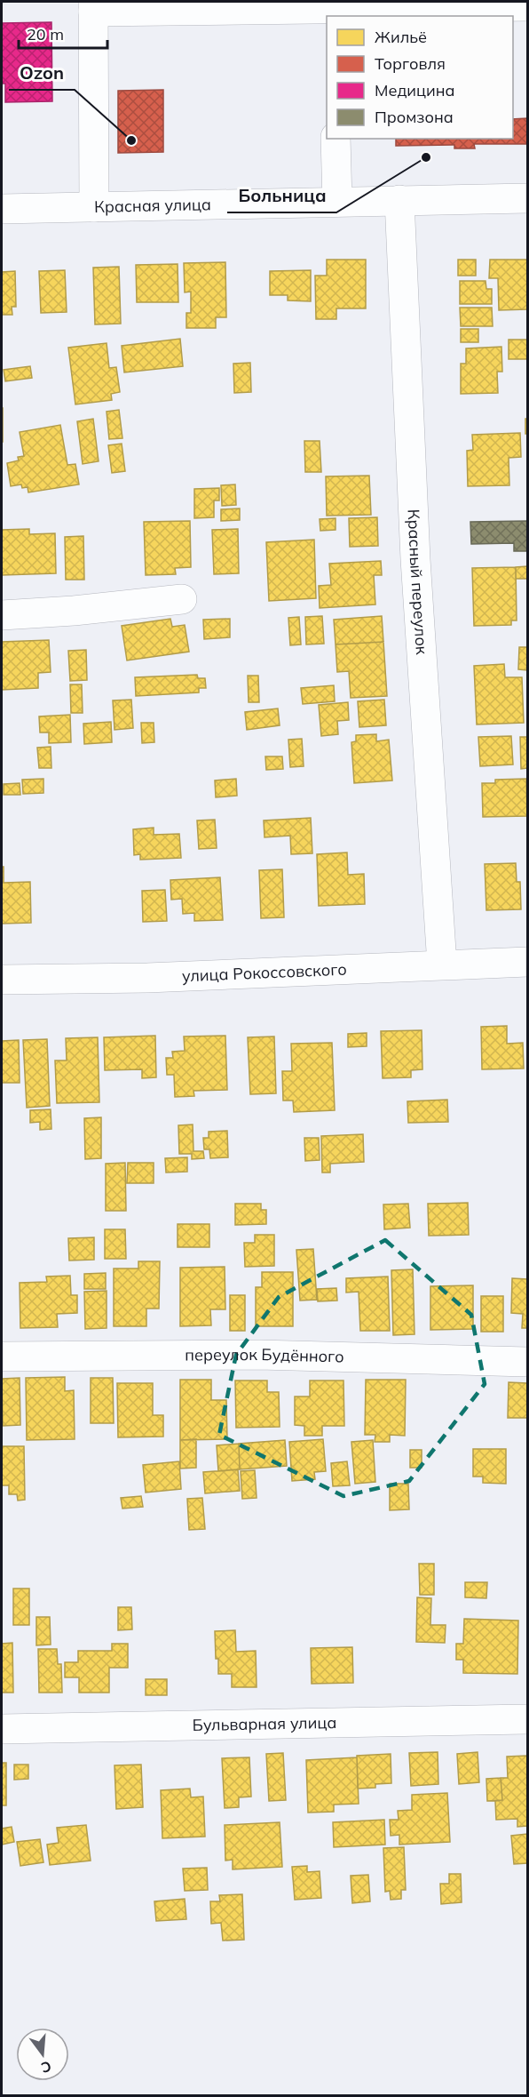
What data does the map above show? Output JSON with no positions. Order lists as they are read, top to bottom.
{
  "streets": {
    "street": [
      "Красная улица",
      "Красный переулок",
      "улица Рокоссовского",
      "переулок Будённого",
      "Бульварная улица"
    ]
  },
  "crossings": [
    ["Красная улица", "Красный переулок"],
    ["Красный переулок", "улица Рокоссовского"]
  ],
  "places": ["Ozon", "Больница"],
  "legend": [
    "Жильё",
    "Торговля",
    "Медицина",
    "Промзона"
  ],
  "scale_bar": "20 m",
  "north": "bottom"
}
